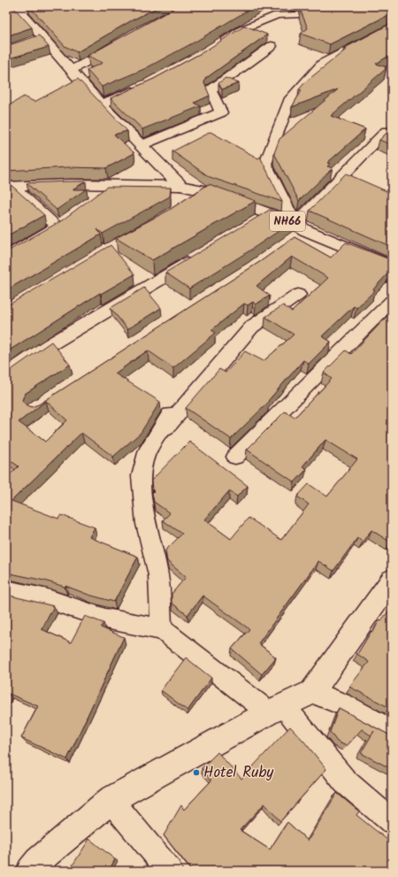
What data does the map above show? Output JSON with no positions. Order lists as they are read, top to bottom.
{
  "streets": {
    "main road": ["NH66"]
  },
  "places": ["Hotel Ruby"]
}
